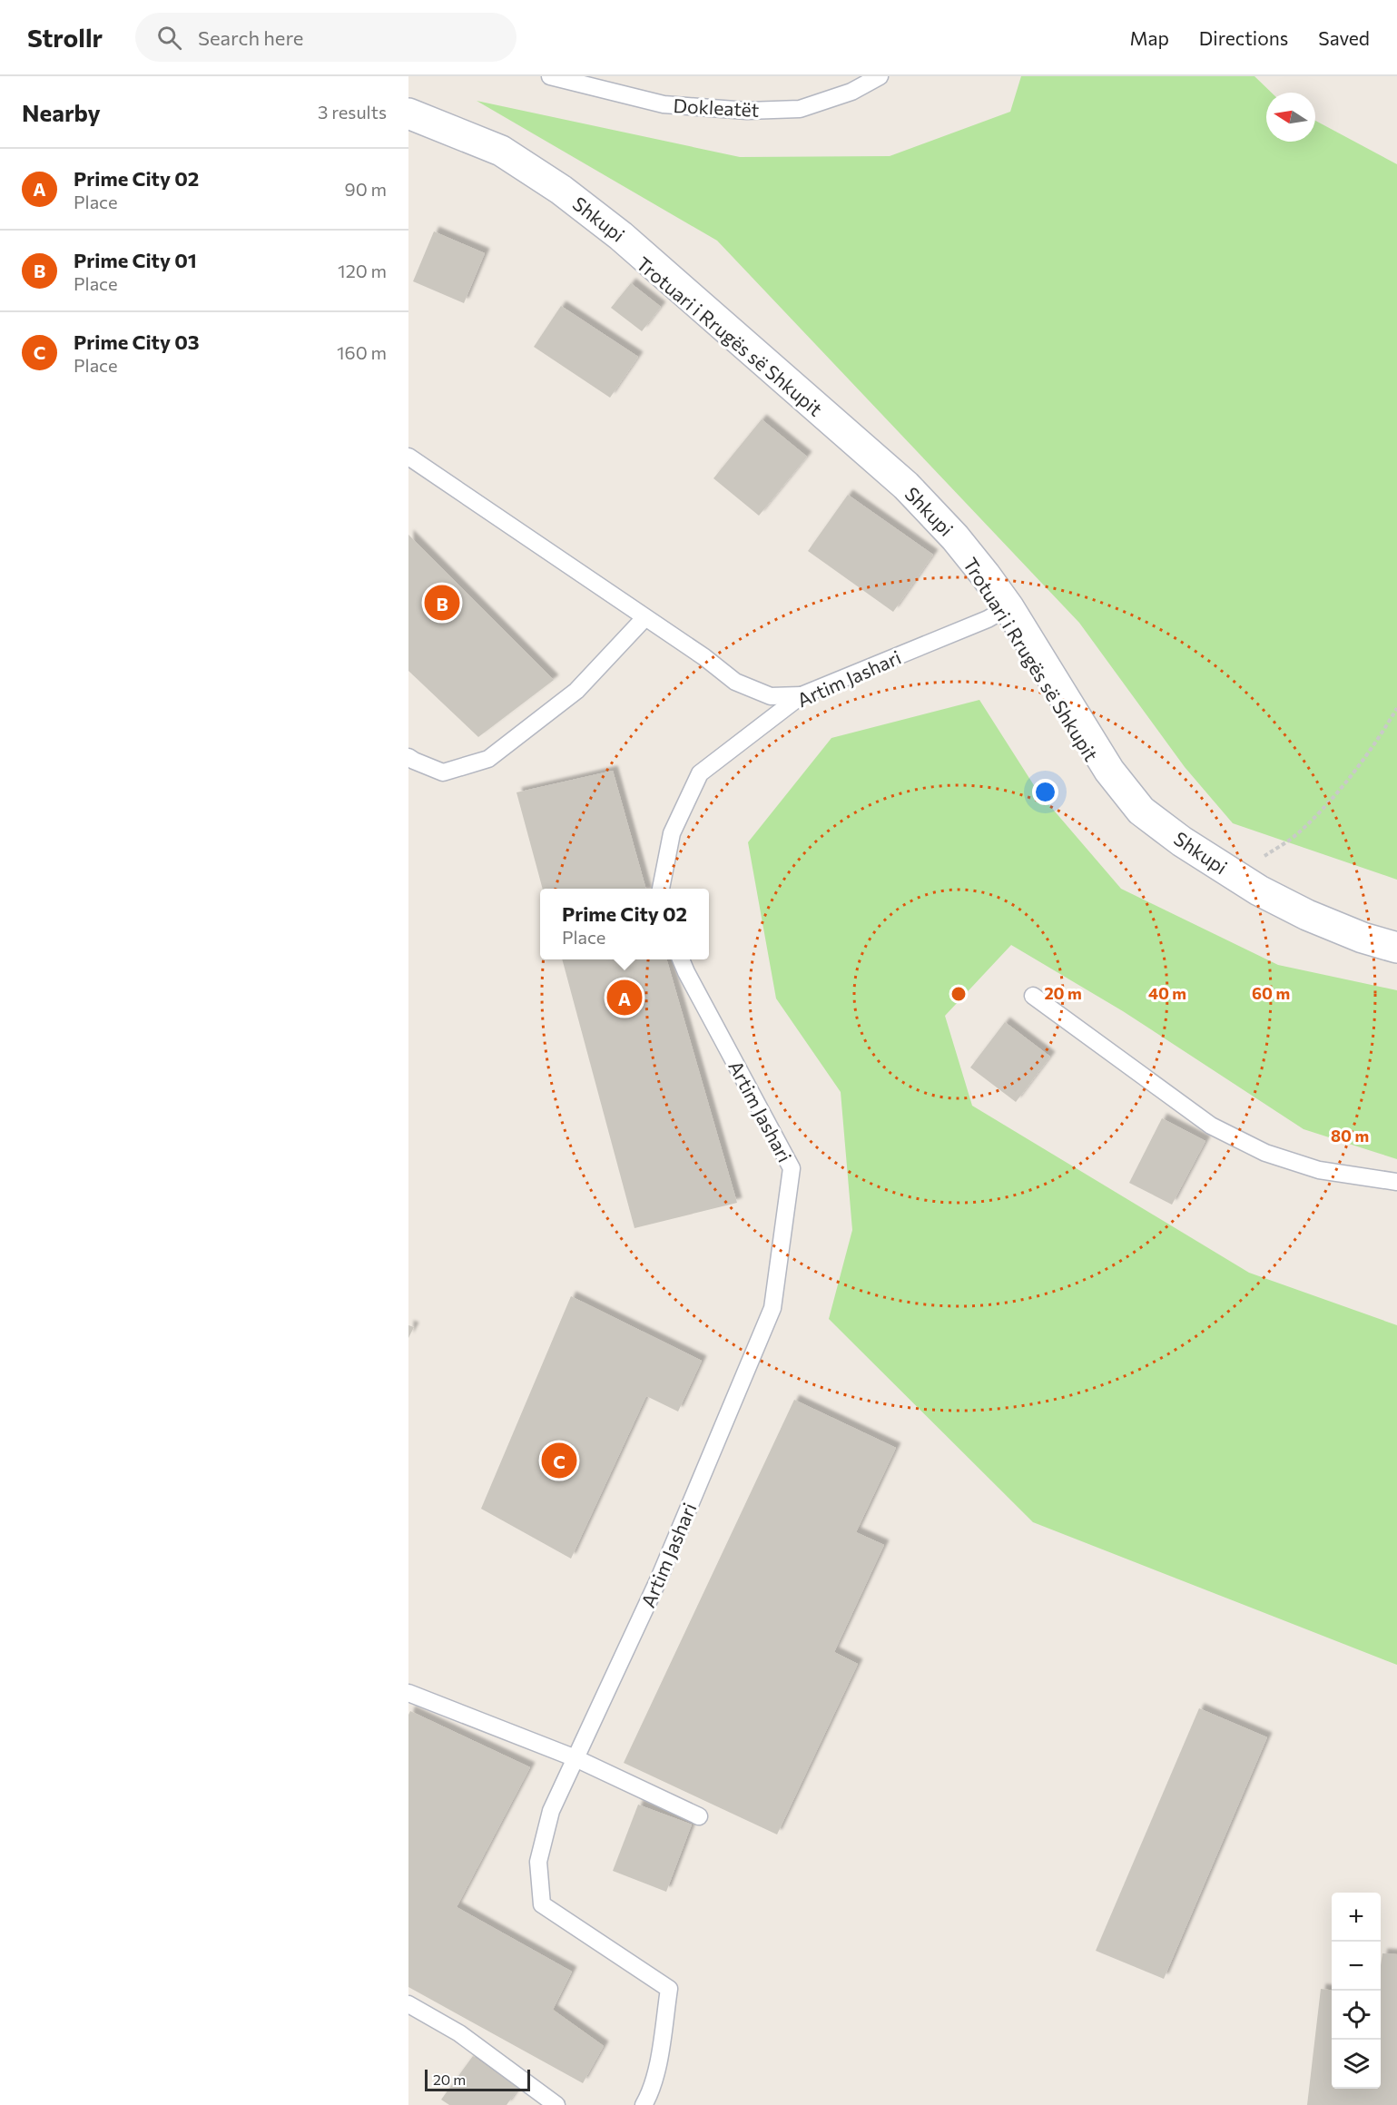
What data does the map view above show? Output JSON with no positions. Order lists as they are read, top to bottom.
{
  "streets": {
    "street": ["Shkupi"],
    "lane": ["Dokleatët", "Artim Jashari"]
  },
  "crossings": [
    ["Shkupi", "Artim Jashari"]
  ],
  "scale_bar": "20 m",
  "north": "left",
  "page": {
    "header": "Strollr",
    "search": "Search here",
    "nav": ["Map", "Directions", "Saved"],
    "heading": ["Nearby", "3 results"],
    "list": [
      {
        "mark": "A",
        "name": "Prime City 02",
        "note": "Place",
        "value": "90 m"
      },
      {
        "mark": "B",
        "name": "Prime City 01",
        "note": "Place",
        "value": "120 m"
      },
      {
        "mark": "C",
        "name": "Prime City 03",
        "note": "Place",
        "value": "160 m"
      }
    ],
    "pins": ["B", "A", "C"],
    "popup": ["Prime City 02", "Place"],
    "map_buttons": ["+", "−"],
    "scale": "20 m"
  },
  "rings": [
    "20 m",
    "40 m",
    "60 m",
    "80 m"
  ]
}
